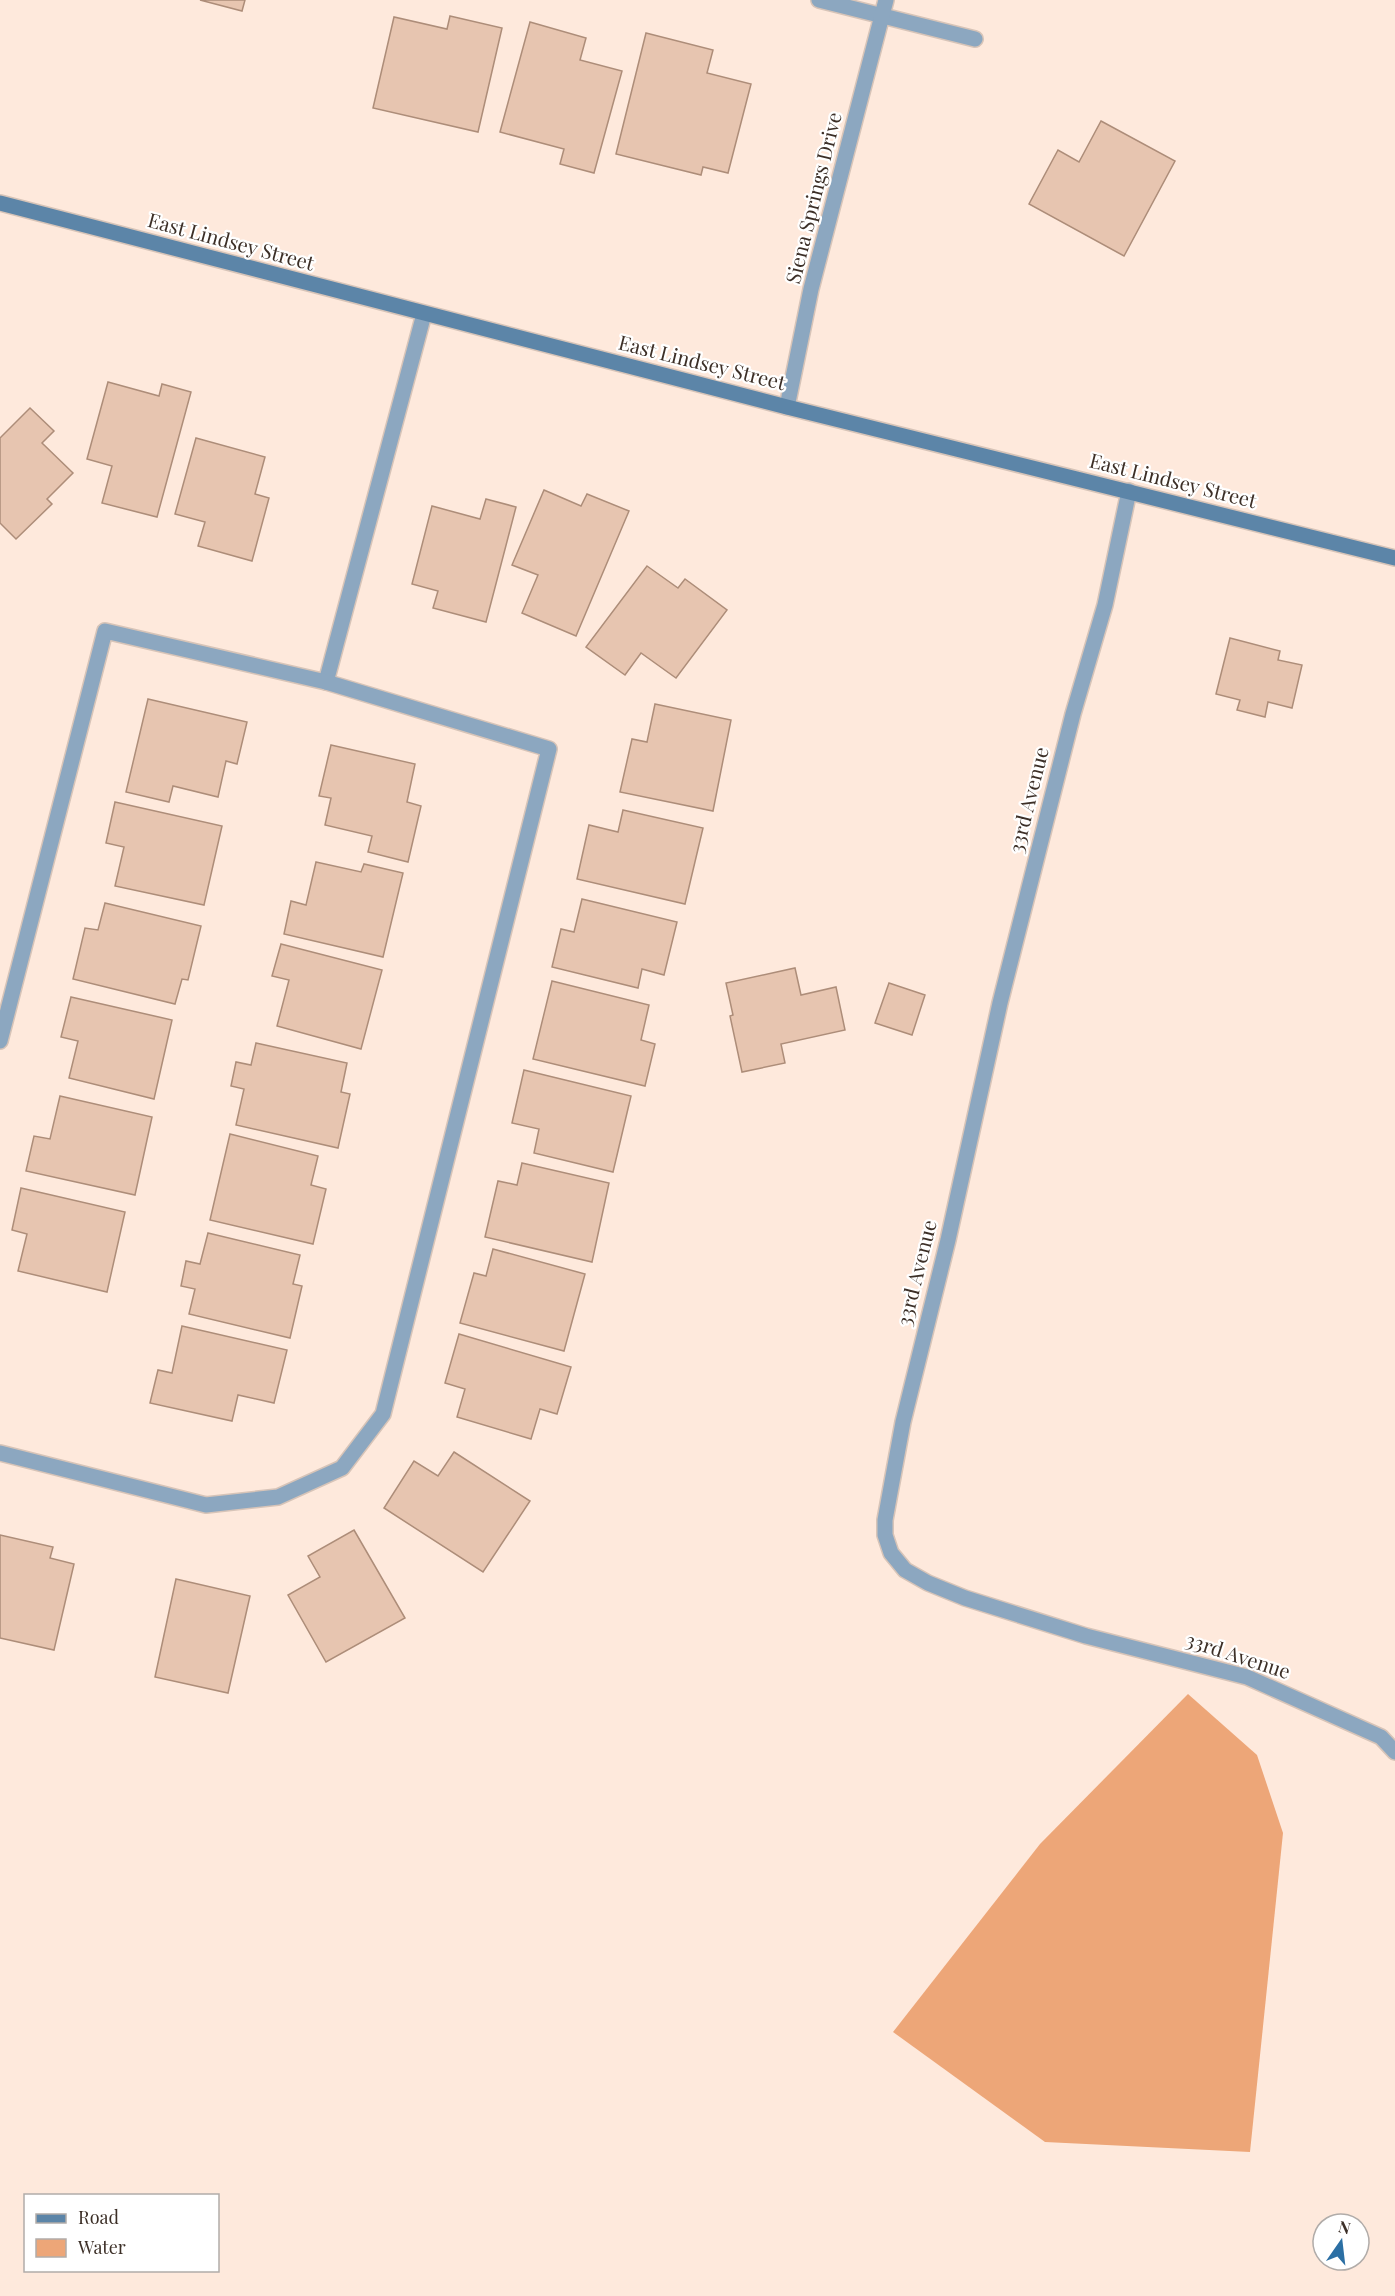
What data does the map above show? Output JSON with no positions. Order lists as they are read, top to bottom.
{
  "streets": {
    "street": ["Siena Springs Drive", "East Lindsey Street", "33rd Avenue"]
  },
  "crossings": [
    ["Siena Springs Drive", "East Lindsey Street"],
    ["East Lindsey Street", "33rd Avenue"]
  ],
  "legend": ["Road", "Water"],
  "north": "top"
}
